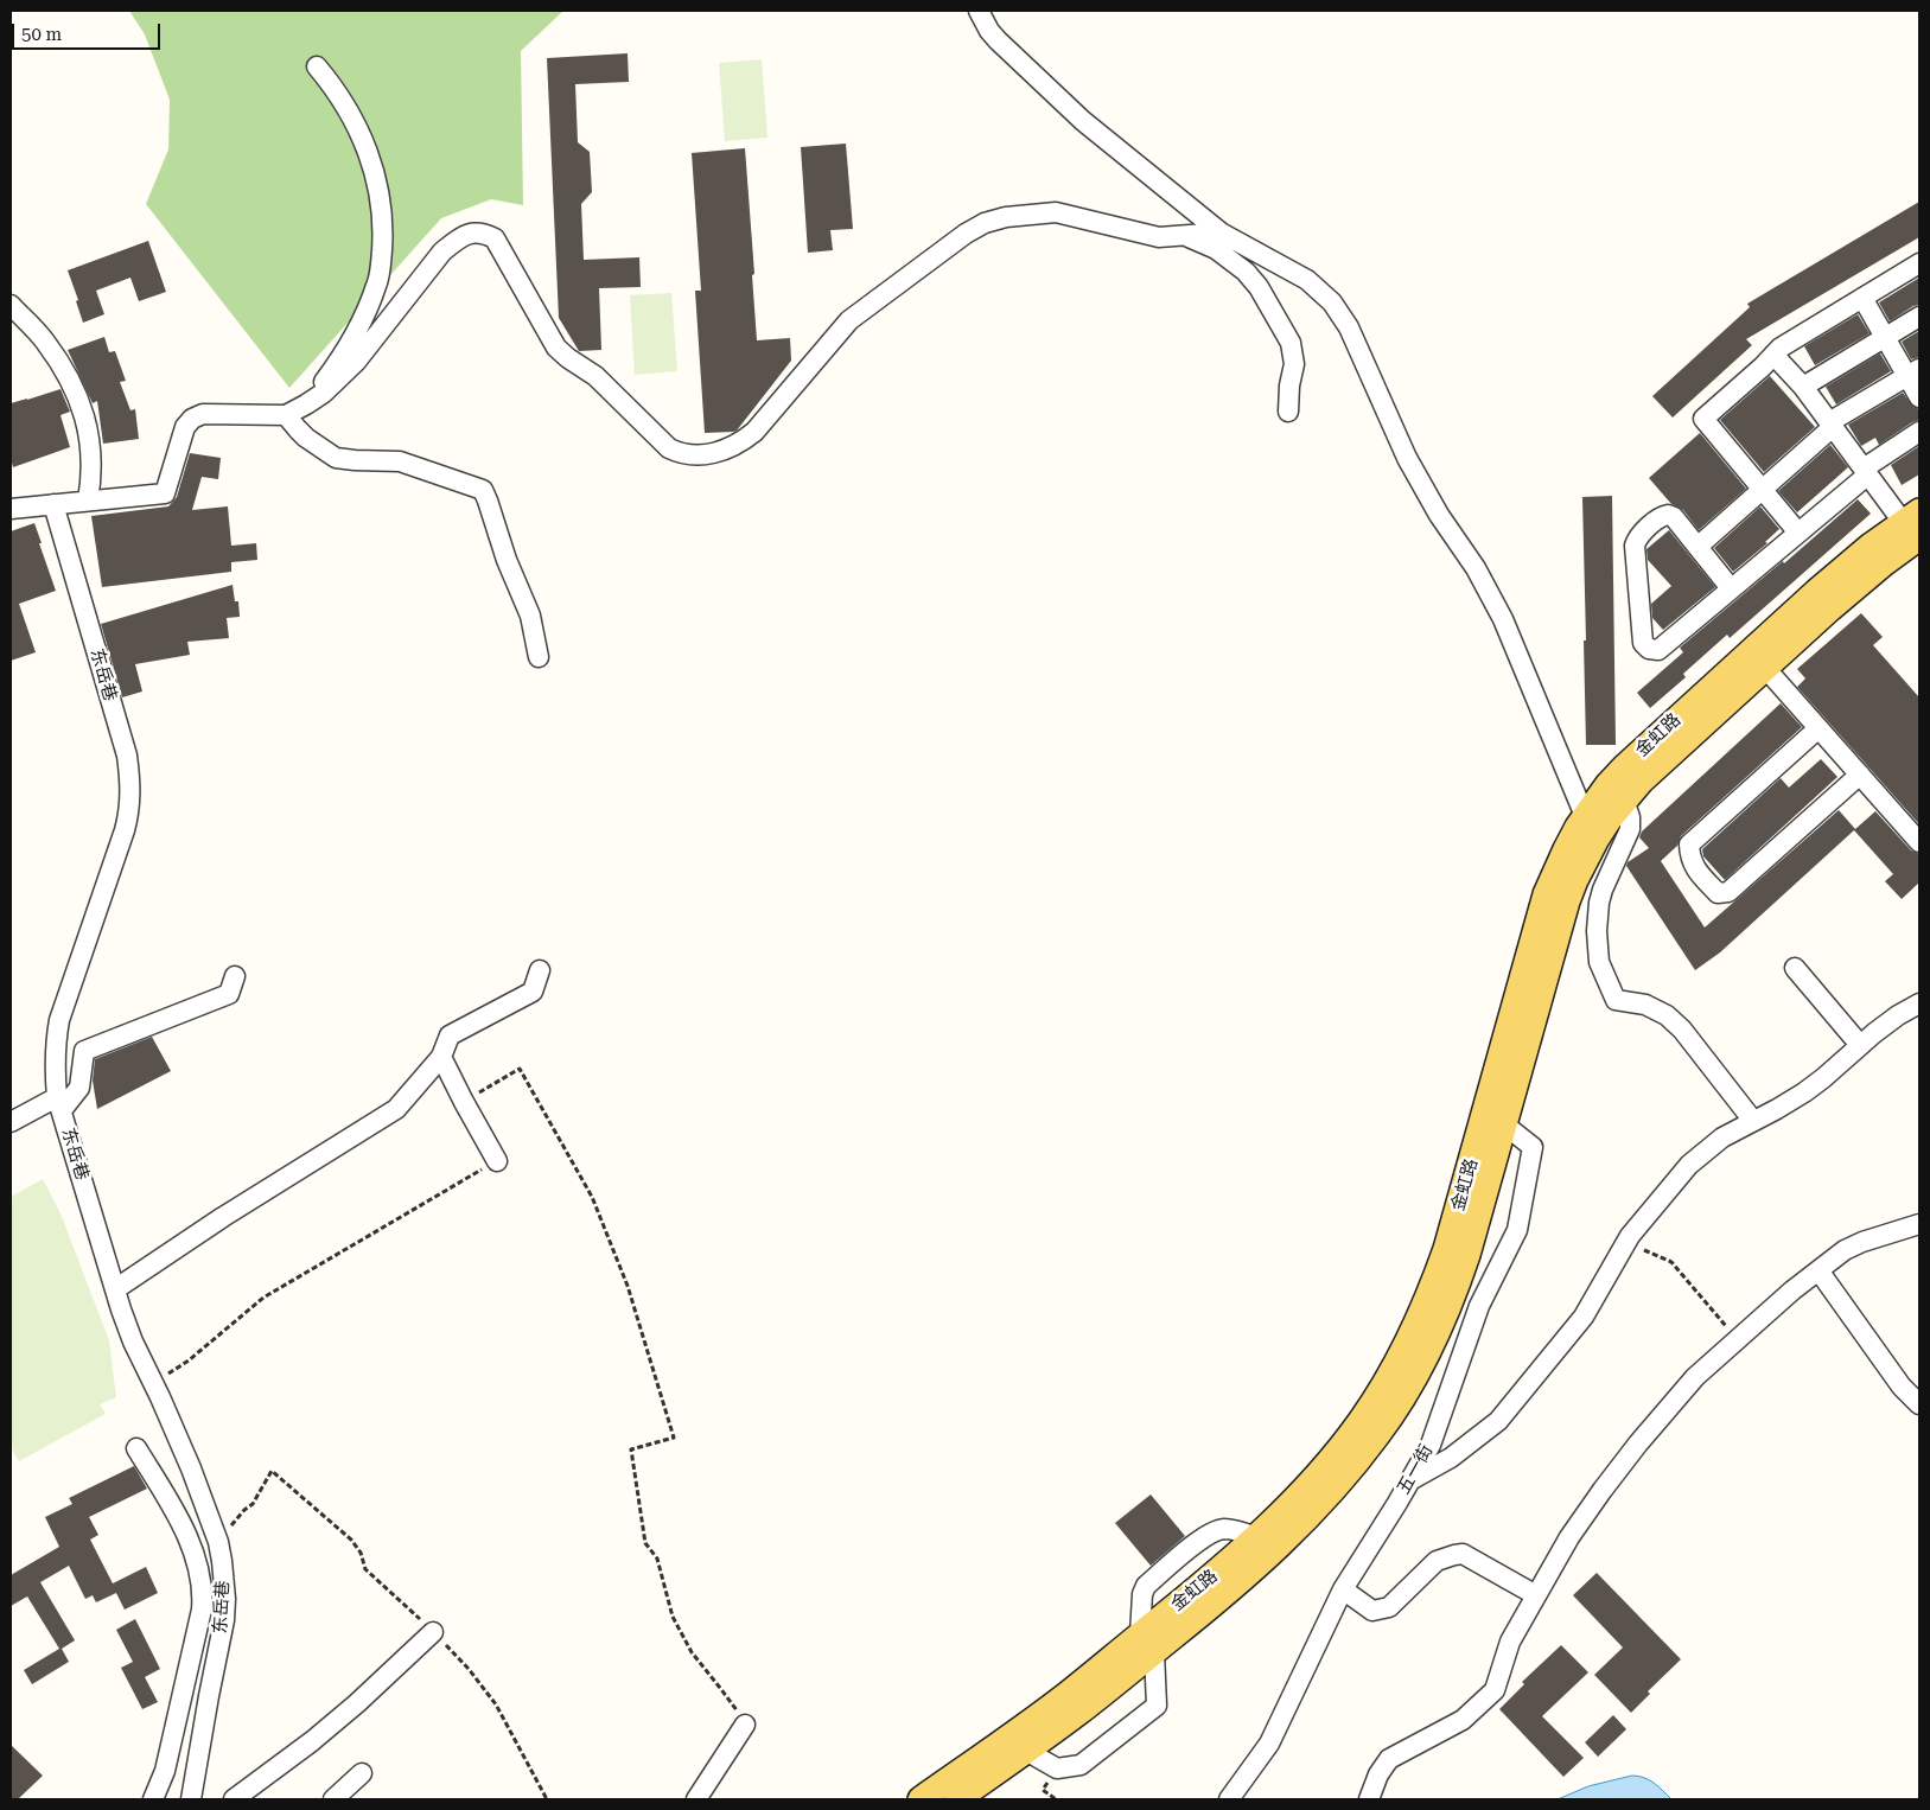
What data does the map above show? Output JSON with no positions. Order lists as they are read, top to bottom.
{
  "streets": {
    "main road": ["金虹路"],
    "street": ["东岳巷", "五一街"]
  },
  "crossings": [
    ["金虹路", "五一街"]
  ],
  "scale_bar": "50 m"
}
